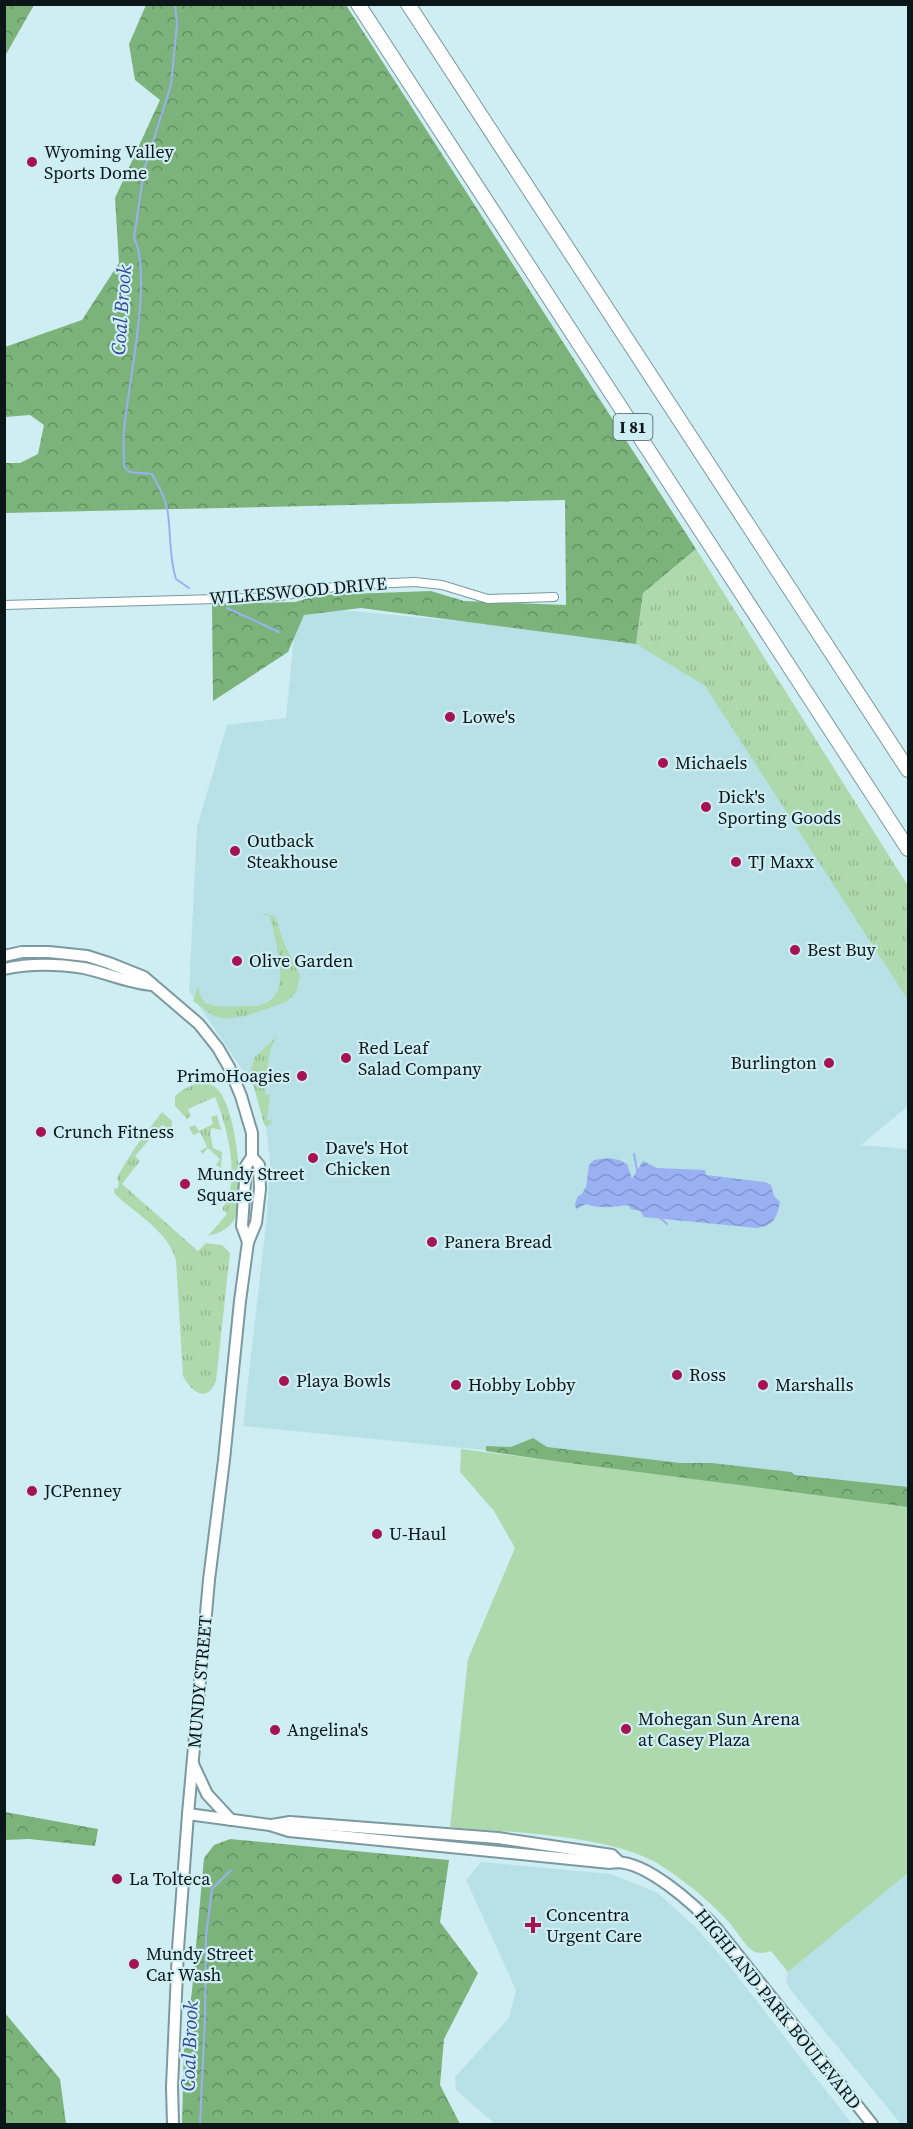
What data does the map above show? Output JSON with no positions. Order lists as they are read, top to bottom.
{
  "streets": {
    "highway": ["I 81"],
    "main road": ["MUNDY STREET", "HIGHLAND PARK BOULEVARD"],
    "street": ["WILKESWOOD DRIVE"]
  },
  "crossings": [
    ["MUNDY STREET", "HIGHLAND PARK BOULEVARD"]
  ],
  "water": ["Coal Brook"],
  "places": {
    "other": [
      "Wyoming Valley Sports Dome",
      "Lowe's",
      "Michaels",
      "Dick's Sporting Goods",
      "Outback Steakhouse",
      "TJ Maxx",
      "Best Buy",
      "Olive Garden",
      "Red Leaf Salad Company",
      "Burlington",
      "PrimoHoagies",
      "Crunch Fitness",
      "Dave's Hot Chicken",
      "Mundy Street Square",
      "Panera Bread",
      "Ross",
      "Playa Bowls",
      "Hobby Lobby",
      "Marshalls",
      "JCPenney",
      "U-Haul",
      "Mohegan Sun Arena at Casey Plaza",
      "Angelina's",
      "La Tolteca",
      "Mundy Street Car Wash"
    ],
    "health": ["Concentra Urgent Care"]
  }
}
